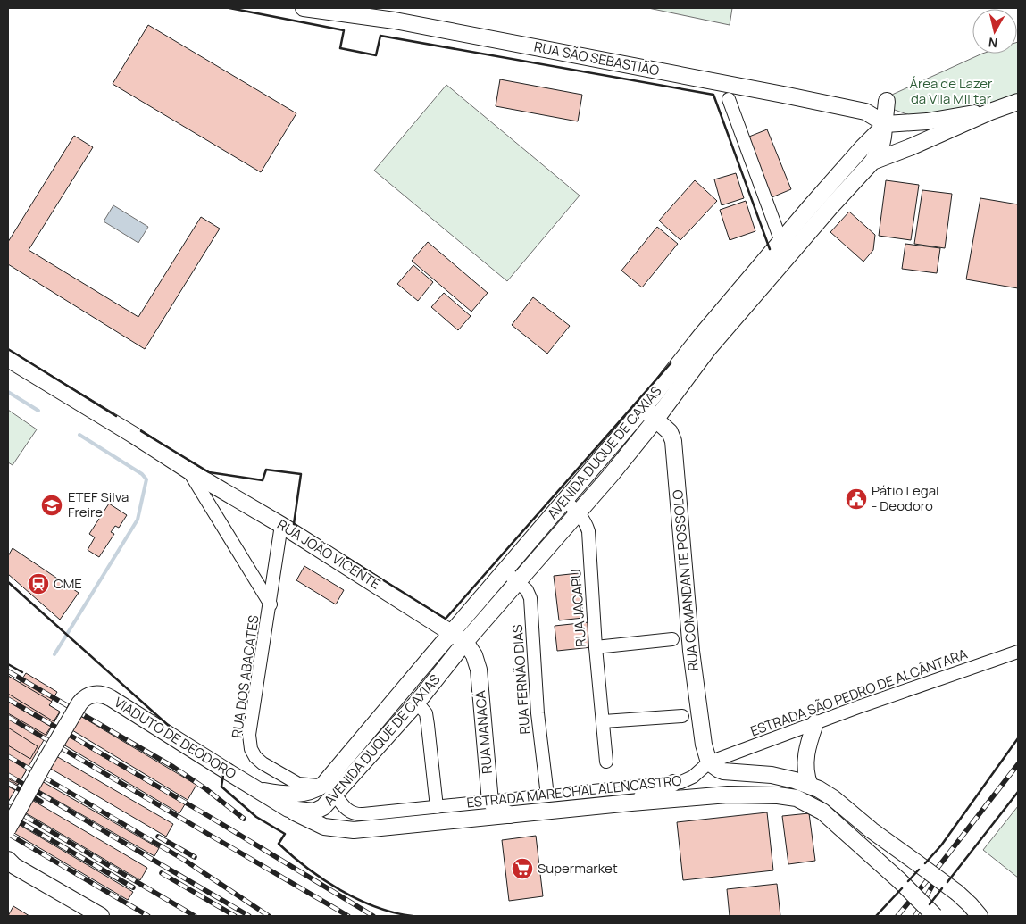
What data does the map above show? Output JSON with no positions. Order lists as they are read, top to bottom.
{
  "streets": {
    "main road": [
      "RUA SÃO SEBASTIÃO",
      "AVENIDA DUQUE DE CAXIAS",
      "RUA JOÃO VICENTE",
      "RUA COMANDANTE POSSOLO",
      "RUA MANACÁ",
      "VIADUTO DE DEODORO",
      "ESTRADA MARECHAL ALENCASTRO"
    ],
    "street": [
      "RUA JACAPU",
      "RUA DOS ABACATES",
      "RUA FERNÃO DIAS",
      "ESTRADA SÃO PEDRO DE ALCÂNTARA"
    ]
  },
  "crossings": [
    ["RUA SÃO SEBASTIÃO", "AVENIDA DUQUE DE CAXIAS"],
    ["AVENIDA DUQUE DE CAXIAS", "RUA JOÃO VICENTE"],
    ["AVENIDA DUQUE DE CAXIAS", "RUA COMANDANTE POSSOLO"],
    ["AVENIDA DUQUE DE CAXIAS", "RUA JACAPU"],
    ["AVENIDA DUQUE DE CAXIAS", "RUA DOS ABACATES"],
    ["AVENIDA DUQUE DE CAXIAS", "RUA FERNÃO DIAS"],
    ["AVENIDA DUQUE DE CAXIAS", "RUA MANACÁ"],
    ["AVENIDA DUQUE DE CAXIAS", "VIADUTO DE DEODORO"],
    ["AVENIDA DUQUE DE CAXIAS", "ESTRADA MARECHAL ALENCASTRO"],
    ["RUA JOÃO VICENTE", "RUA DOS ABACATES"],
    ["RUA JOÃO VICENTE", "RUA MANACÁ"],
    ["RUA COMANDANTE POSSOLO", "ESTRADA SÃO PEDRO DE ALCÂNTARA"],
    ["RUA COMANDANTE POSSOLO", "ESTRADA MARECHAL ALENCASTRO"],
    ["RUA FERNÃO DIAS", "ESTRADA MARECHAL ALENCASTRO"],
    ["ESTRADA SÃO PEDRO DE ALCÂNTARA", "ESTRADA MARECHAL ALENCASTRO"],
    ["RUA MANACÁ", "ESTRADA MARECHAL ALENCASTRO"]
  ],
  "parks": ["Área de Lazer da Vila Militar"],
  "places": {
    "public building": ["Pátio Legal - Deodoro"],
    "school or university": ["ETEF Silva Freire"],
    "station": ["CME"],
    "supermarket": ["Supermarket"]
  },
  "north": "bottom"
}
